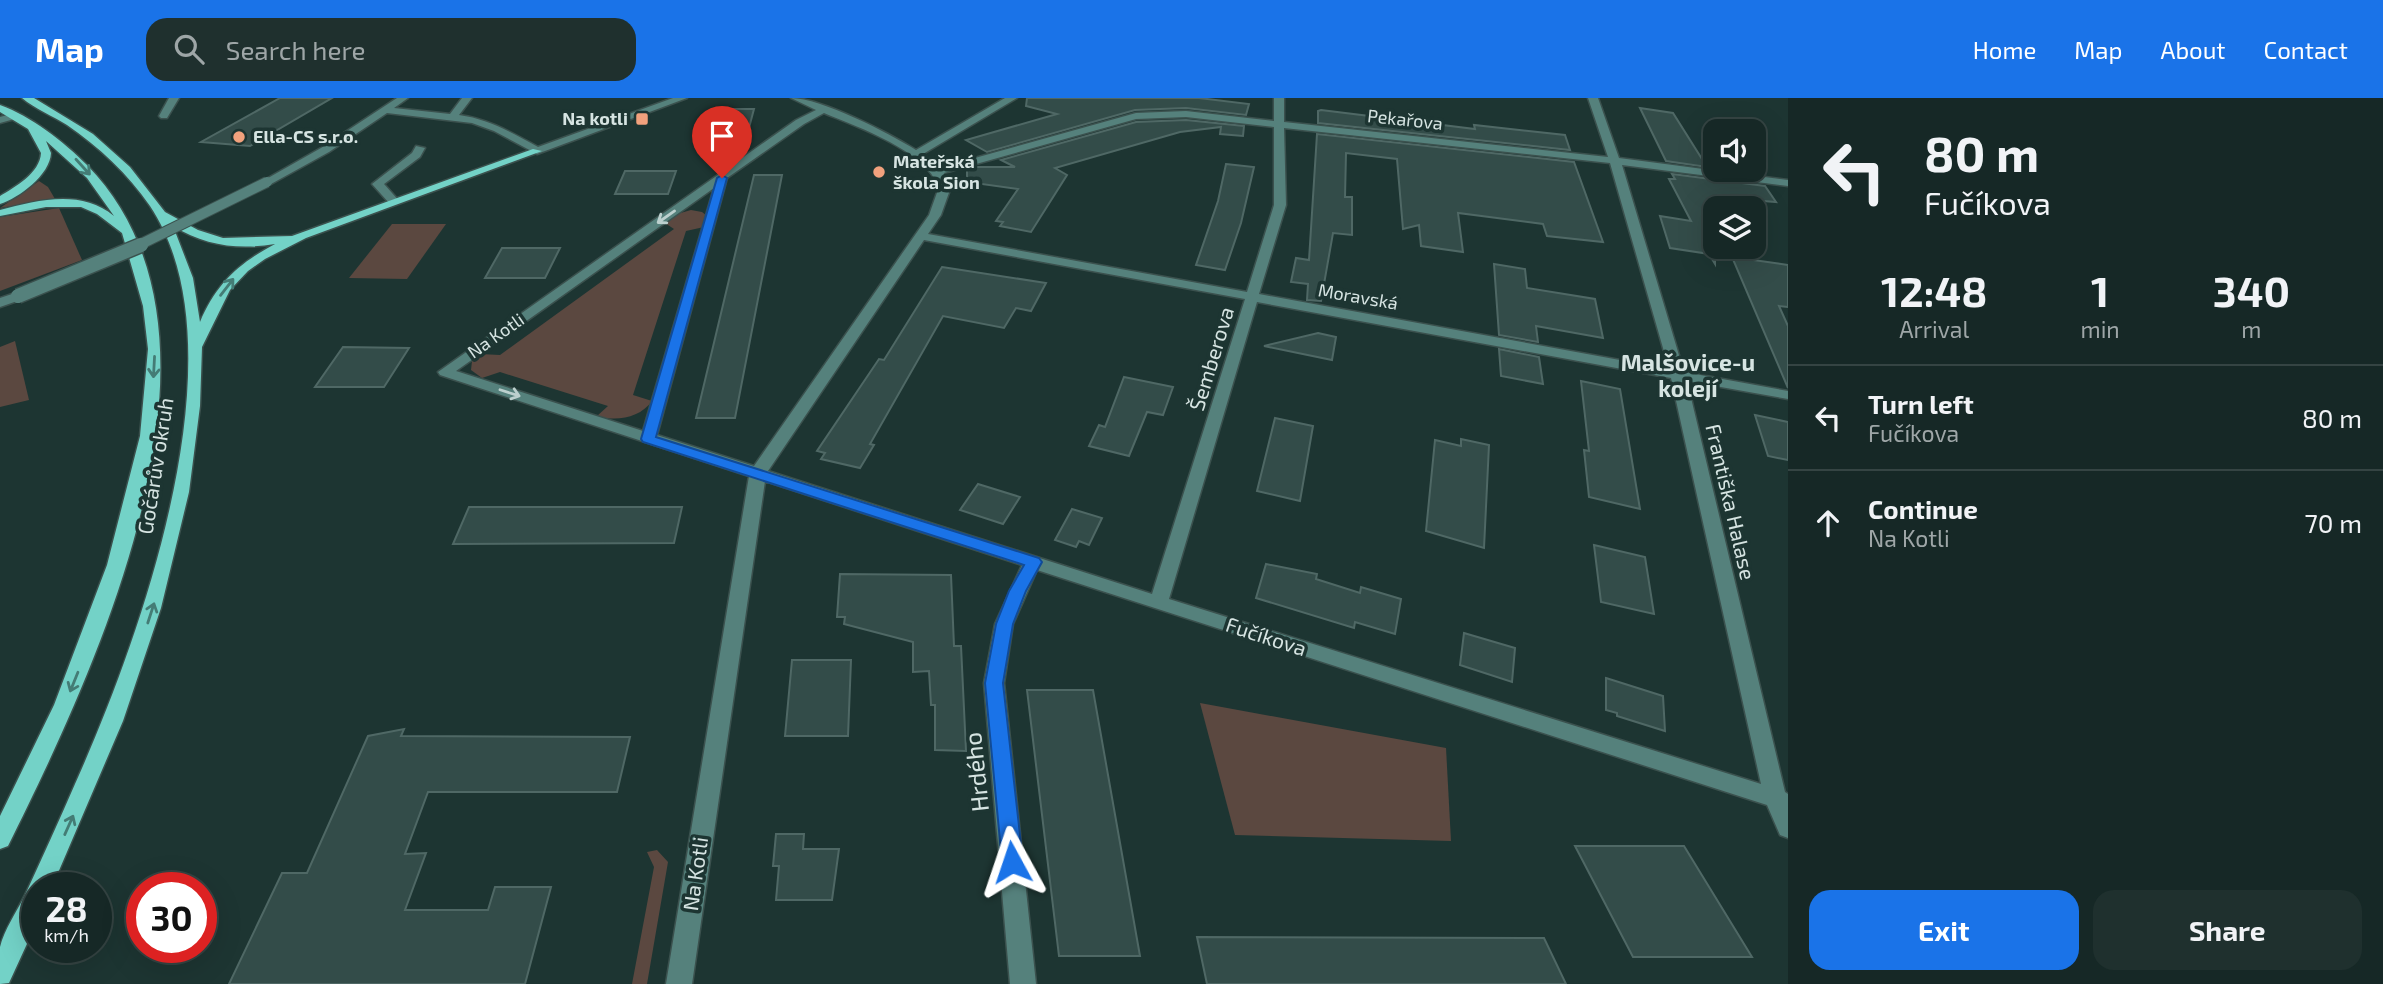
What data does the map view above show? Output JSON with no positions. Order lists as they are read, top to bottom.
{
  "streets": {
    "main road": ["Gočárův okruh"],
    "street": [
      "Pekařova",
      "Moravská",
      "Na Kotli",
      "Šemberova",
      "Františka Halase",
      "Fučíkova",
      "Hrdého"
    ]
  },
  "crossings": [
    ["Pekařova", "Na Kotli"],
    ["Pekařova", "Šemberova"],
    ["Pekařova", "Františka Halase"],
    ["Moravská", "Na Kotli"],
    ["Moravská", "Šemberova"],
    ["Moravská", "Františka Halase"],
    ["Na Kotli", "Fučíkova"],
    ["Šemberova", "Fučíkova"],
    ["Františka Halase", "Fučíkova"],
    ["Fučíkova", "Hrdého"]
  ],
  "districts": ["Malšovice-u kolejí"],
  "places": {
    "transit": ["Na kotli"],
    "other": ["Ella-CS s.r.o.", "Mateřská škola Sion"]
  },
  "page": {
    "header": "Map",
    "search": "Search here",
    "nav": [
      "Home",
      "Map",
      "About",
      "Contact"
    ],
    "turn": ["80 m", "Fučíkova"],
    "eta": [
      "12:48",
      "Arrival",
      "1",
      "min",
      "340",
      "m"
    ],
    "list": [
      {
        "name": "Turn left",
        "note": "Fučíkova",
        "value": "80 m"
      },
      {
        "name": "Continue",
        "note": "Na Kotli",
        "value": "70 m"
      }
    ],
    "speed": "28 km/h",
    "limit": "30",
    "buttons": ["Exit", "Share"]
  }
}
